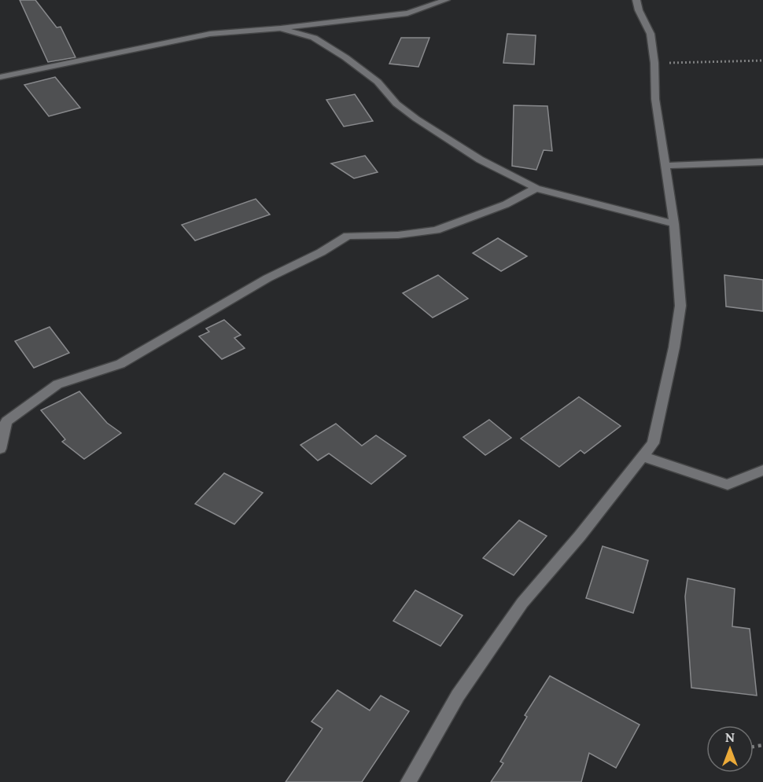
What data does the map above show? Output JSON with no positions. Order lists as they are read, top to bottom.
{
  "north": "top"
}
